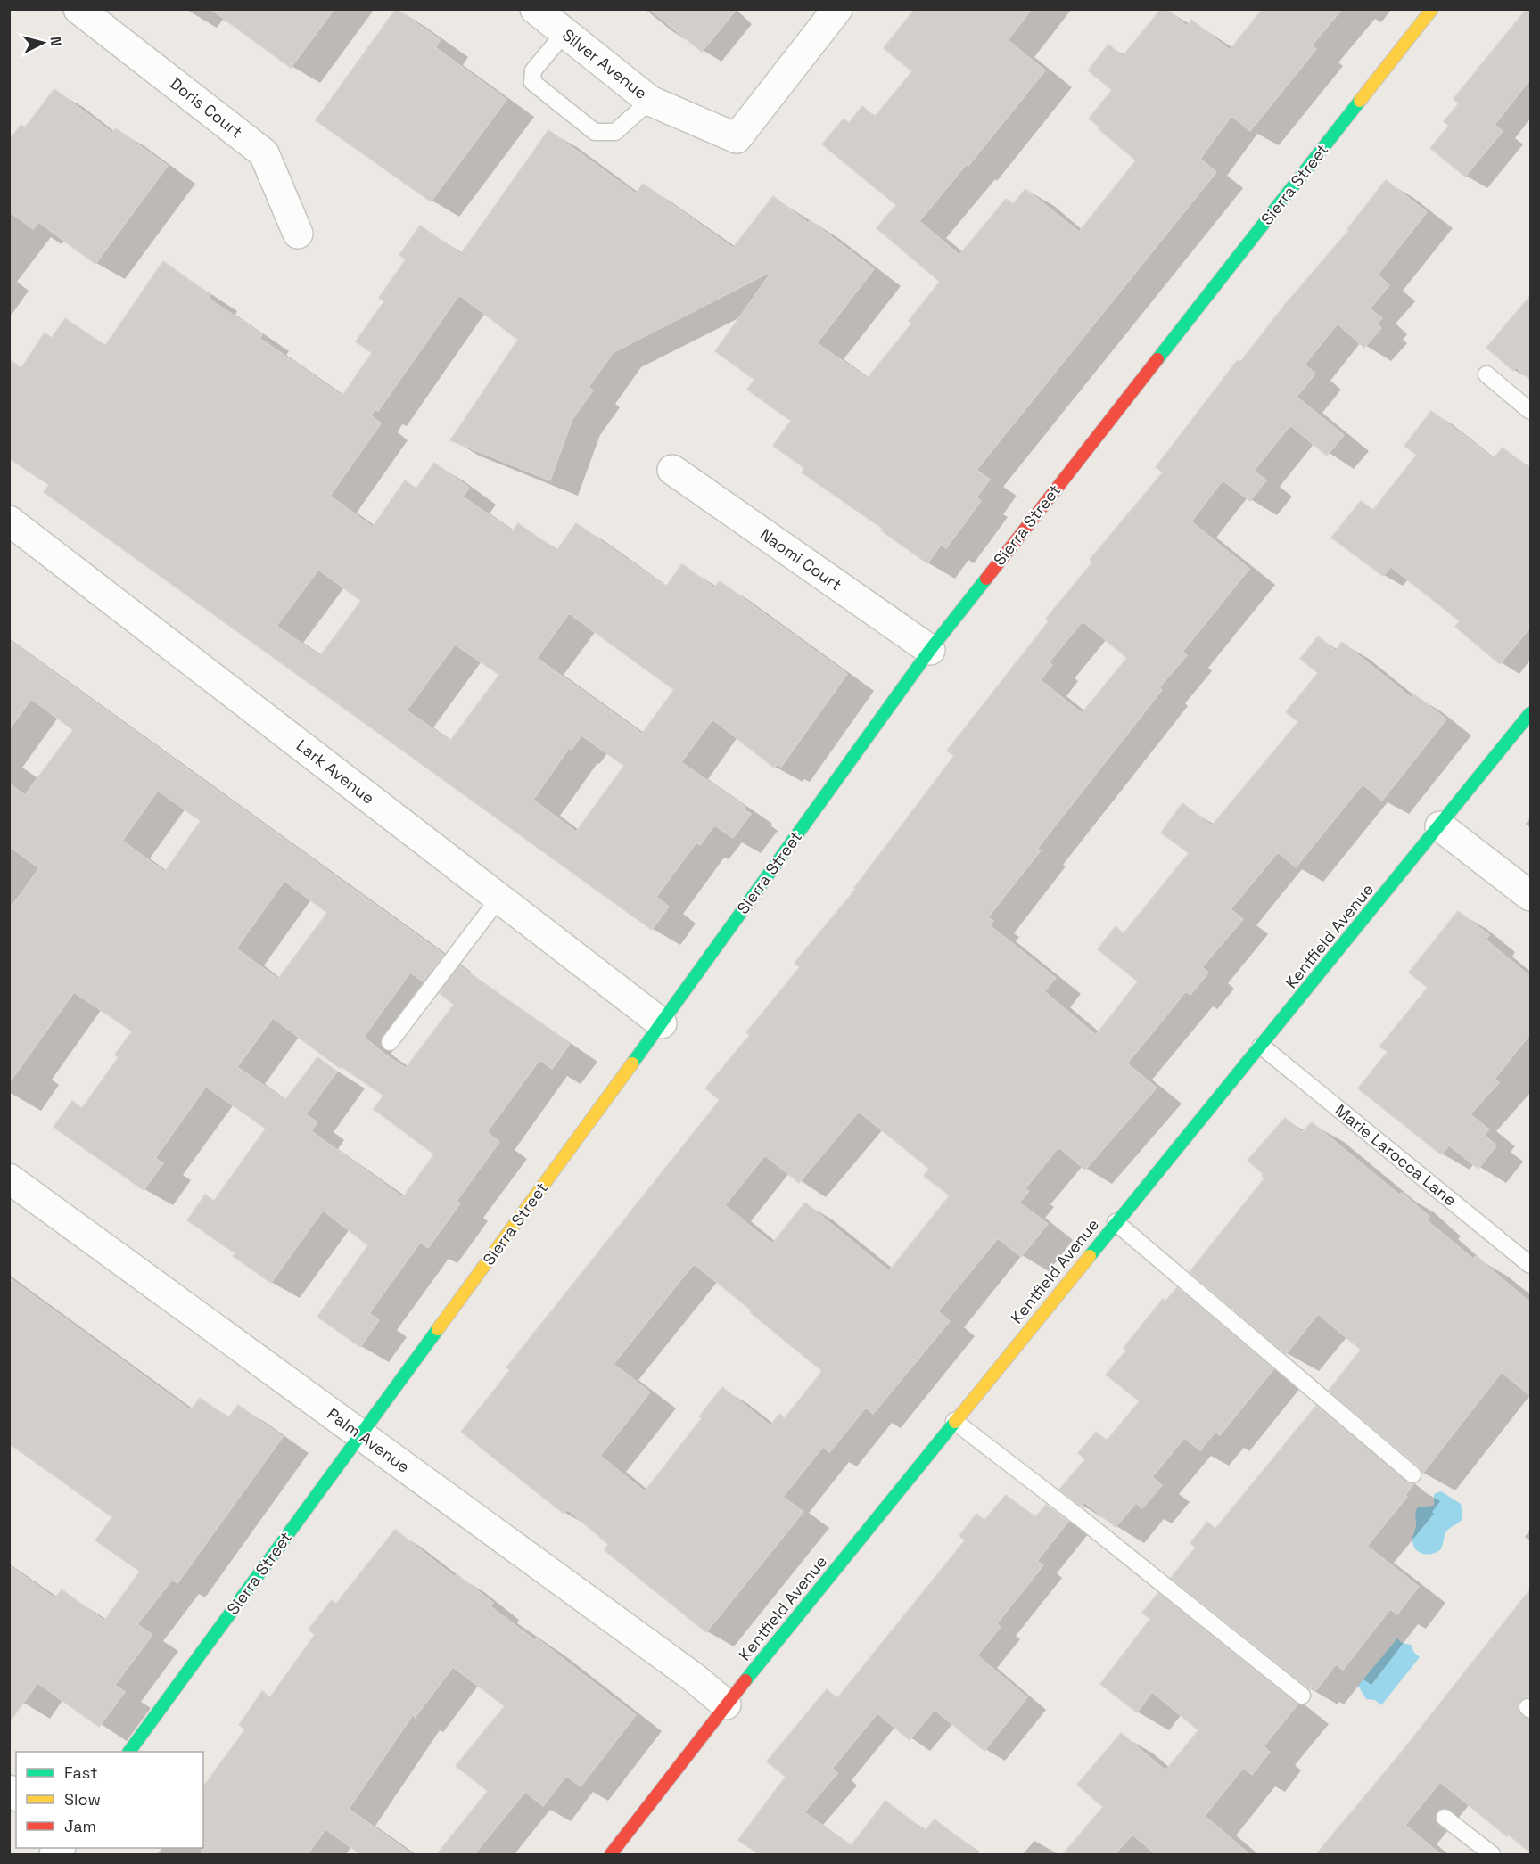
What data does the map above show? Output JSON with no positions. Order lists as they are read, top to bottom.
{
  "streets": {
    "street": [
      "Silver Avenue",
      "Doris Court",
      "Sierra Street",
      "Naomi Court",
      "Lark Avenue",
      "Kentfield Avenue",
      "Palm Avenue"
    ],
    "lane": ["Marie Larocca Lane"]
  },
  "crossings": [
    ["Sierra Street", "Naomi Court"],
    ["Sierra Street", "Lark Avenue"],
    ["Sierra Street", "Palm Avenue"],
    ["Kentfield Avenue", "Marie Larocca Lane"],
    ["Kentfield Avenue", "Palm Avenue"]
  ],
  "legend": ["Fast", "Slow", "Jam"],
  "north": "right"
}
